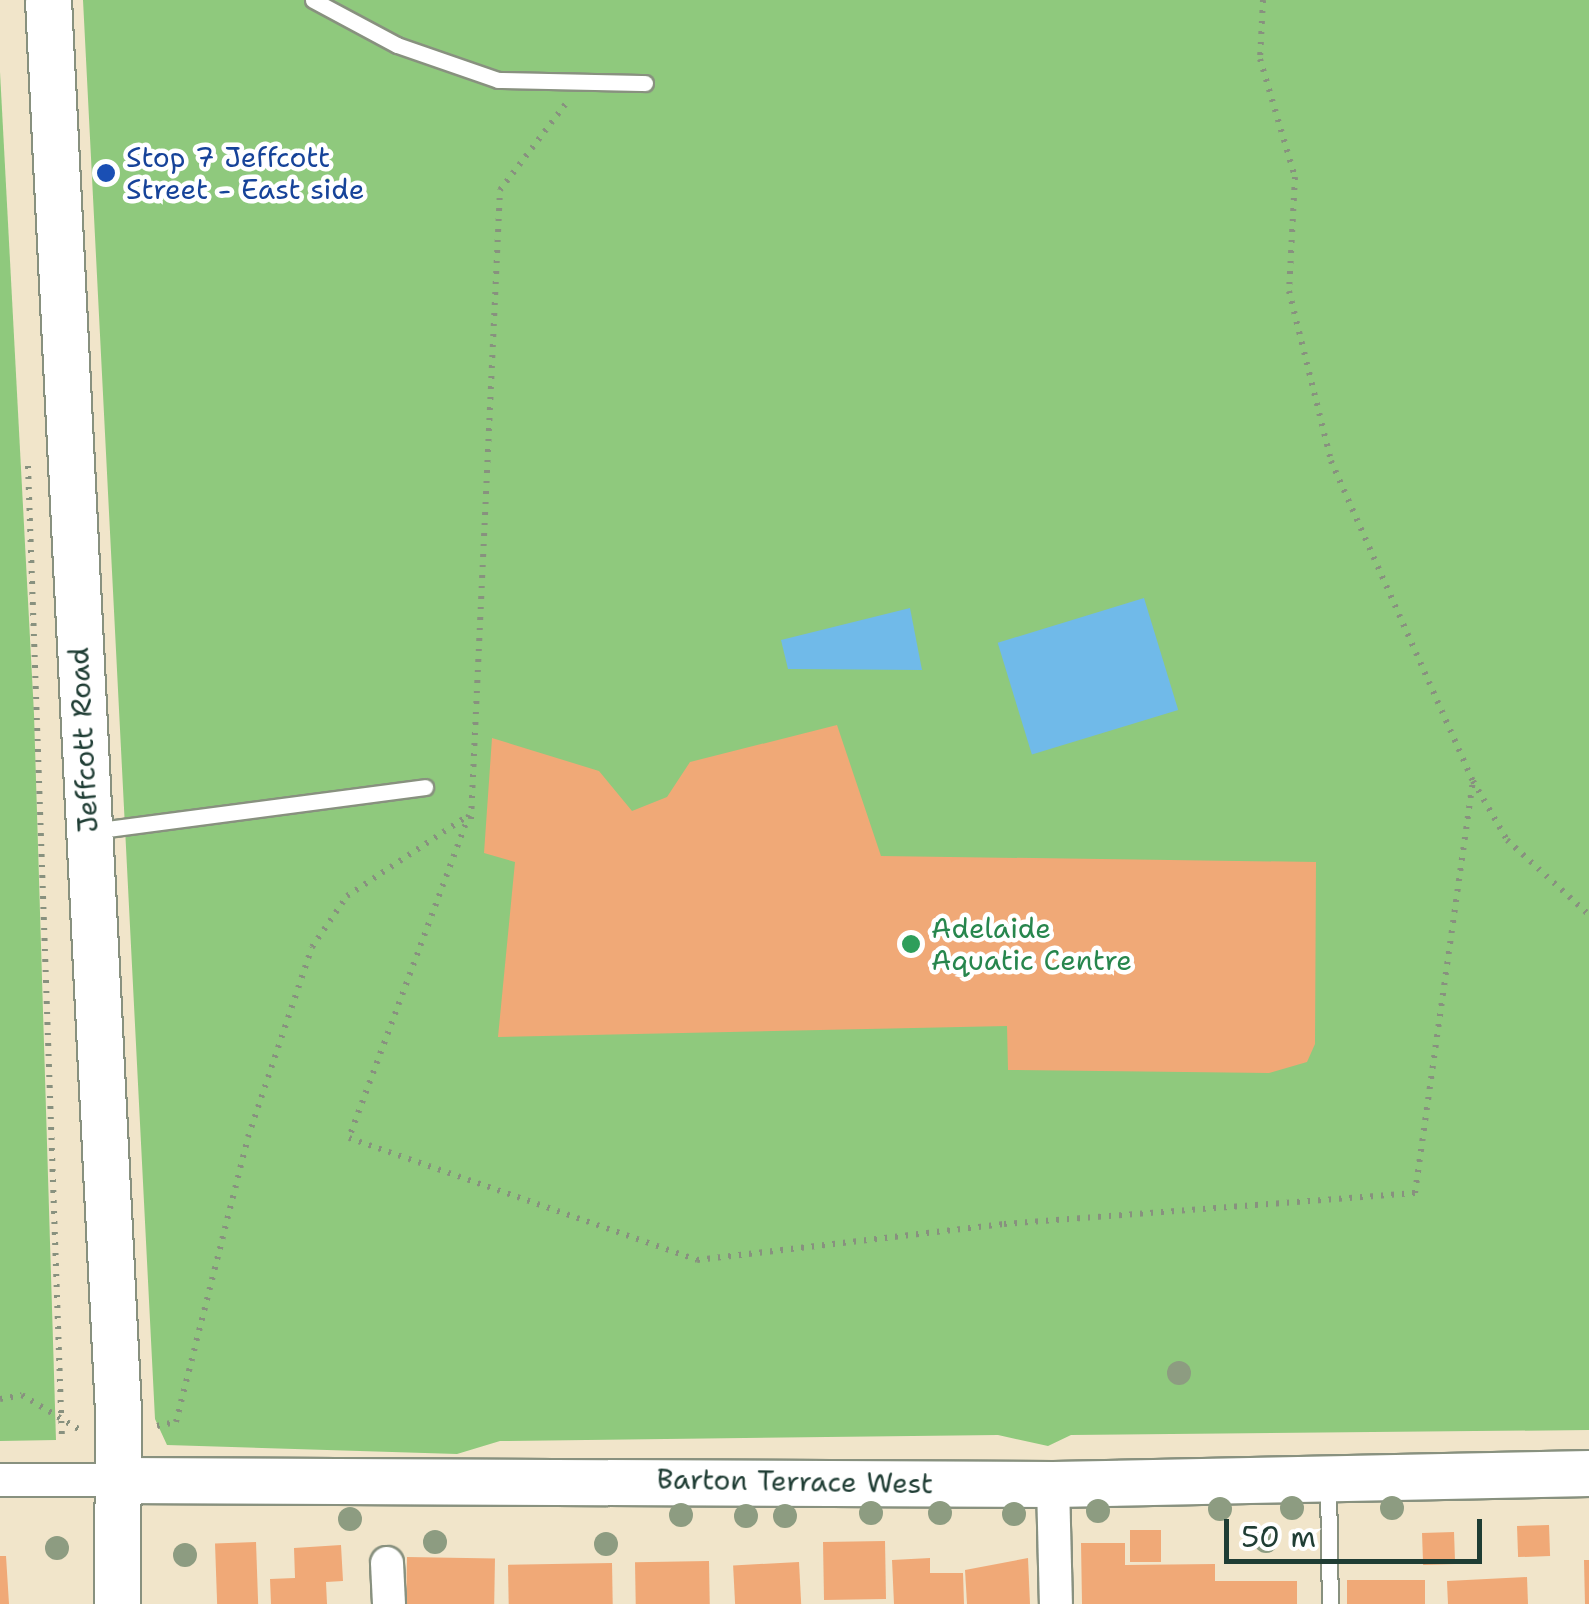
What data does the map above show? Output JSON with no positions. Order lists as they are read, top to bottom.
{
  "streets": {
    "main road": ["Jeffcott Road", "Barton Terrace West"]
  },
  "crossings": [
    ["Jeffcott Road", "Barton Terrace West"]
  ],
  "places": ["Stop 7 Jeffcott Street - East side", "Adelaide Aquatic Centre"],
  "scale_bar": "50 m"
}
